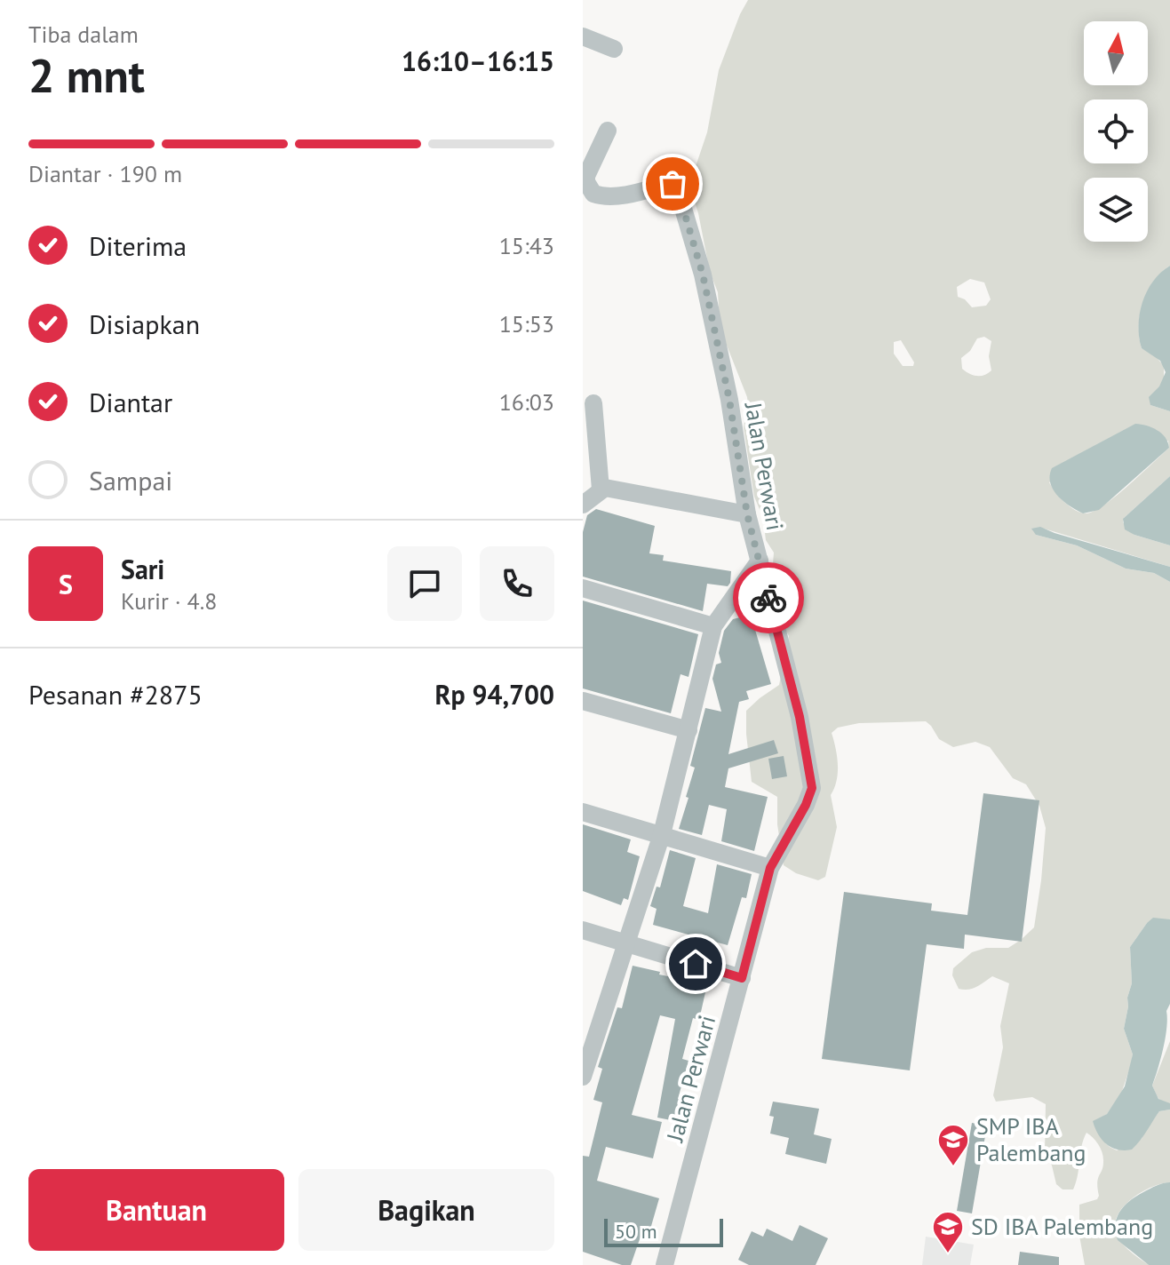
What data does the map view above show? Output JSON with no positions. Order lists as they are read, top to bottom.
{
  "streets": {
    "street": ["Jalan Perwari"]
  },
  "places": {
    "school or university": ["SMP IBA Palembang", "SD IBA Palembang"]
  },
  "scale_bar": "50 m",
  "north": "top",
  "page": {
    "heading": ["2 mnt", "Tiba dalam", "16:10–16:15"],
    "panel": [
      "Sari",
      "Kurir · 4.8",
      "Pesanan #2875",
      "Rp 94,700"
    ],
    "bar": "Diantar · 190 m",
    "list": [
      ["Diterima", "15:43"],
      ["Disiapkan", "15:53"],
      ["Diantar", "16:03"],
      "Sampai"
    ],
    "round": "S",
    "buttons": ["Bantuan", "Bagikan"],
    "scale": "50 m"
  }
}
